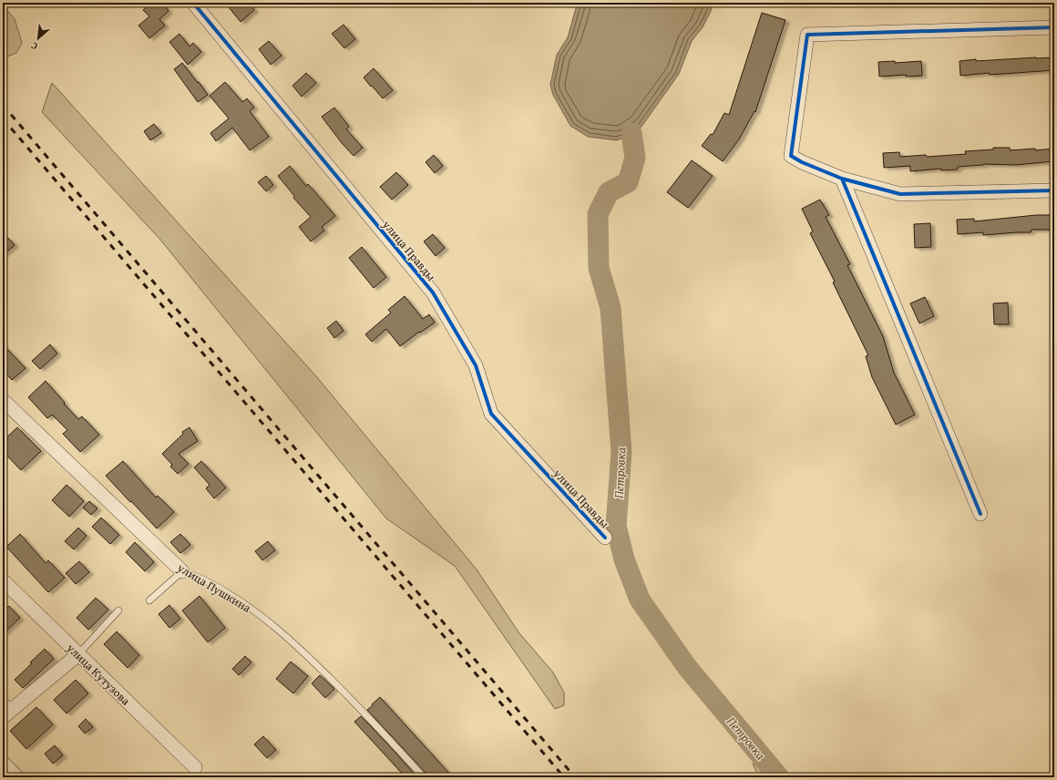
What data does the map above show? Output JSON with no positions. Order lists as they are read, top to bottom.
{
  "streets": {
    "street": ["улица Правды", "улица Пушкина", "улица Кутузова"]
  },
  "water": ["Петровка"],
  "north": "bottom left"
}
